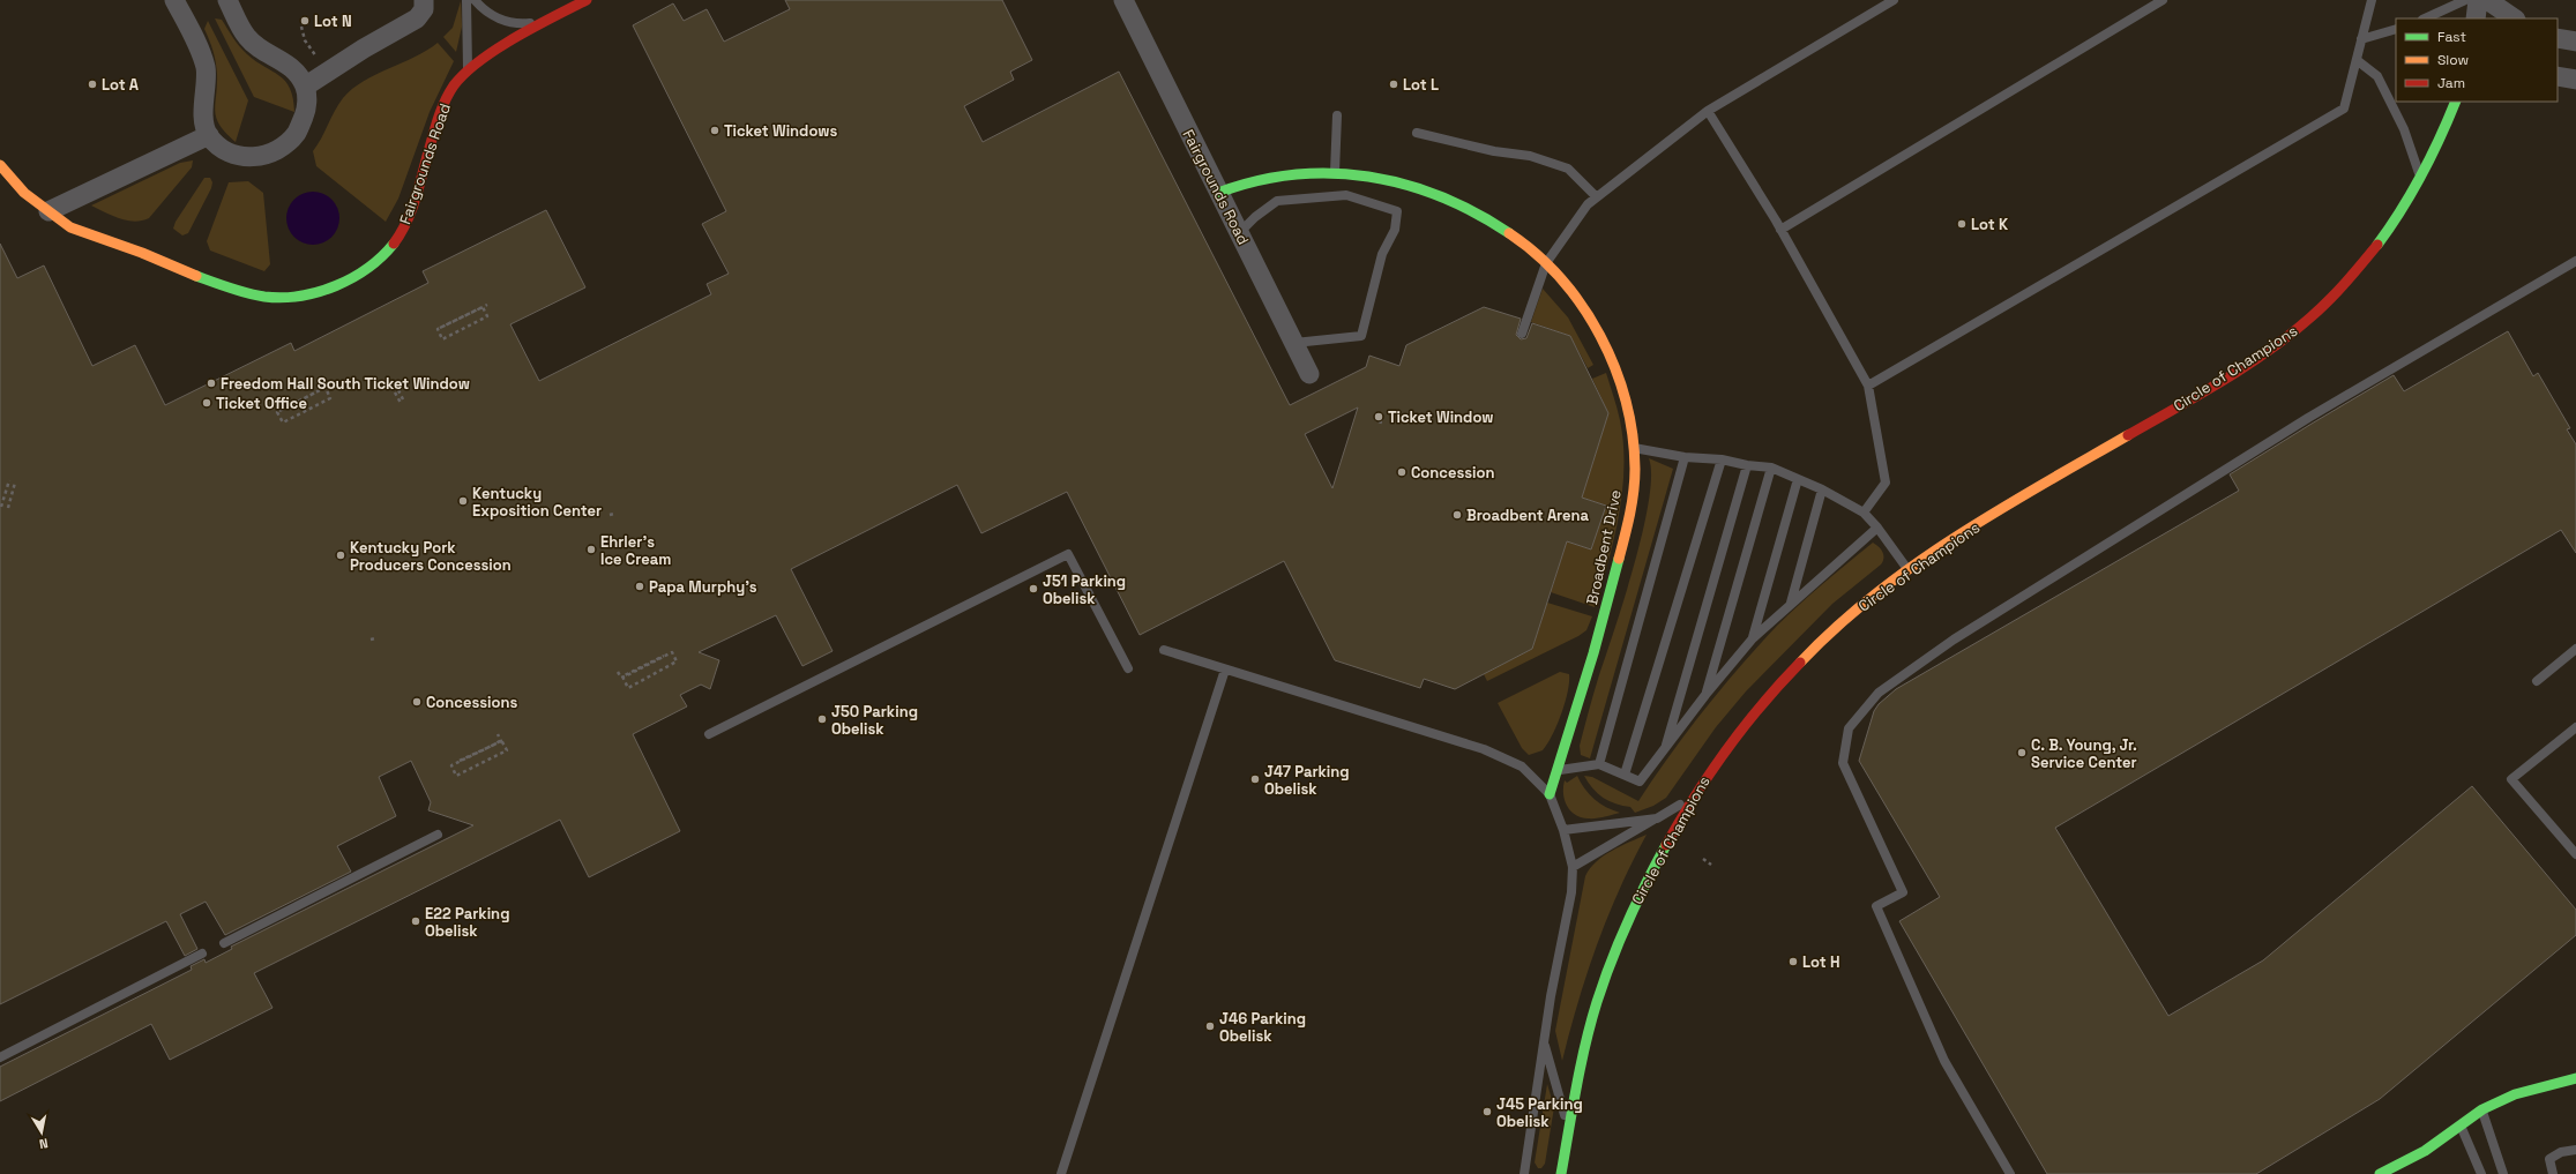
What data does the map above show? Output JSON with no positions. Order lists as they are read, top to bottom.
{
  "streets": {
    "street": ["Fairgrounds Road", "Circle of Champions", "Broadbent Drive"]
  },
  "crossings": [
    ["Fairgrounds Road", "Broadbent Drive"]
  ],
  "places": [
    "Lot N",
    "Lot A",
    "Lot L",
    "Ticket Windows",
    "Lot K",
    "Freedom Hall South Ticket Window",
    "Ticket Office",
    "Ticket Window",
    "Concession",
    "Kentucky Exposition Center",
    "Broadbent Arena",
    "Ehrler's Ice Cream",
    "Kentucky Pork Producers Concession",
    "Papa Murphy's",
    "J51 Parking Obelisk",
    "Concessions",
    "J50 Parking Obelisk",
    "C. B. Young, Jr. Service Center",
    "J47 Parking Obelisk",
    "E22 Parking Obelisk",
    "Lot H",
    "J46 Parking Obelisk",
    "J45 Parking Obelisk"
  ],
  "legend": ["Fast", "Slow", "Jam"],
  "north": "bottom"
}
